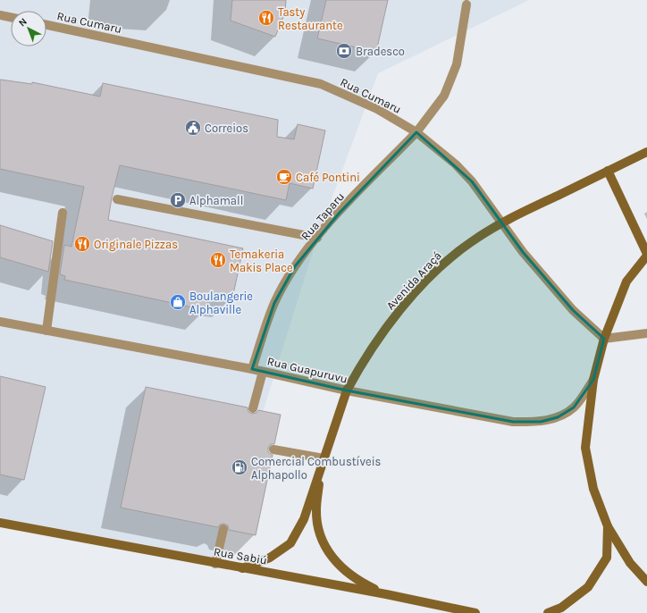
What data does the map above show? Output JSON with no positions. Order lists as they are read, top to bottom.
{
  "streets": {
    "street": [
      "Rua Cumaru",
      "Rua Taparu",
      "Avenida Araçá",
      "Rua Guapuruvu",
      "Rua Sabiú"
    ]
  },
  "crossings": [
    ["Rua Cumaru", "Rua Taparu"],
    ["Rua Cumaru", "Avenida Araçá"],
    ["Rua Taparu", "Rua Guapuruvu"],
    ["Avenida Araçá", "Rua Guapuruvu"]
  ],
  "places": {
    "restaurant": ["Tasty Restaurante", "Originale Pizzas", "Temakeria Makis Place"],
    "bank": ["Bradesco"],
    "public building": ["Correios"],
    "cafe": ["Café Pontini"],
    "parking": ["Alphamall"],
    "shop": ["Boulangerie Alphaville"],
    "fuel station": ["Comercial Combustíveis Alphapollo"]
  },
  "north": "top left"
}
